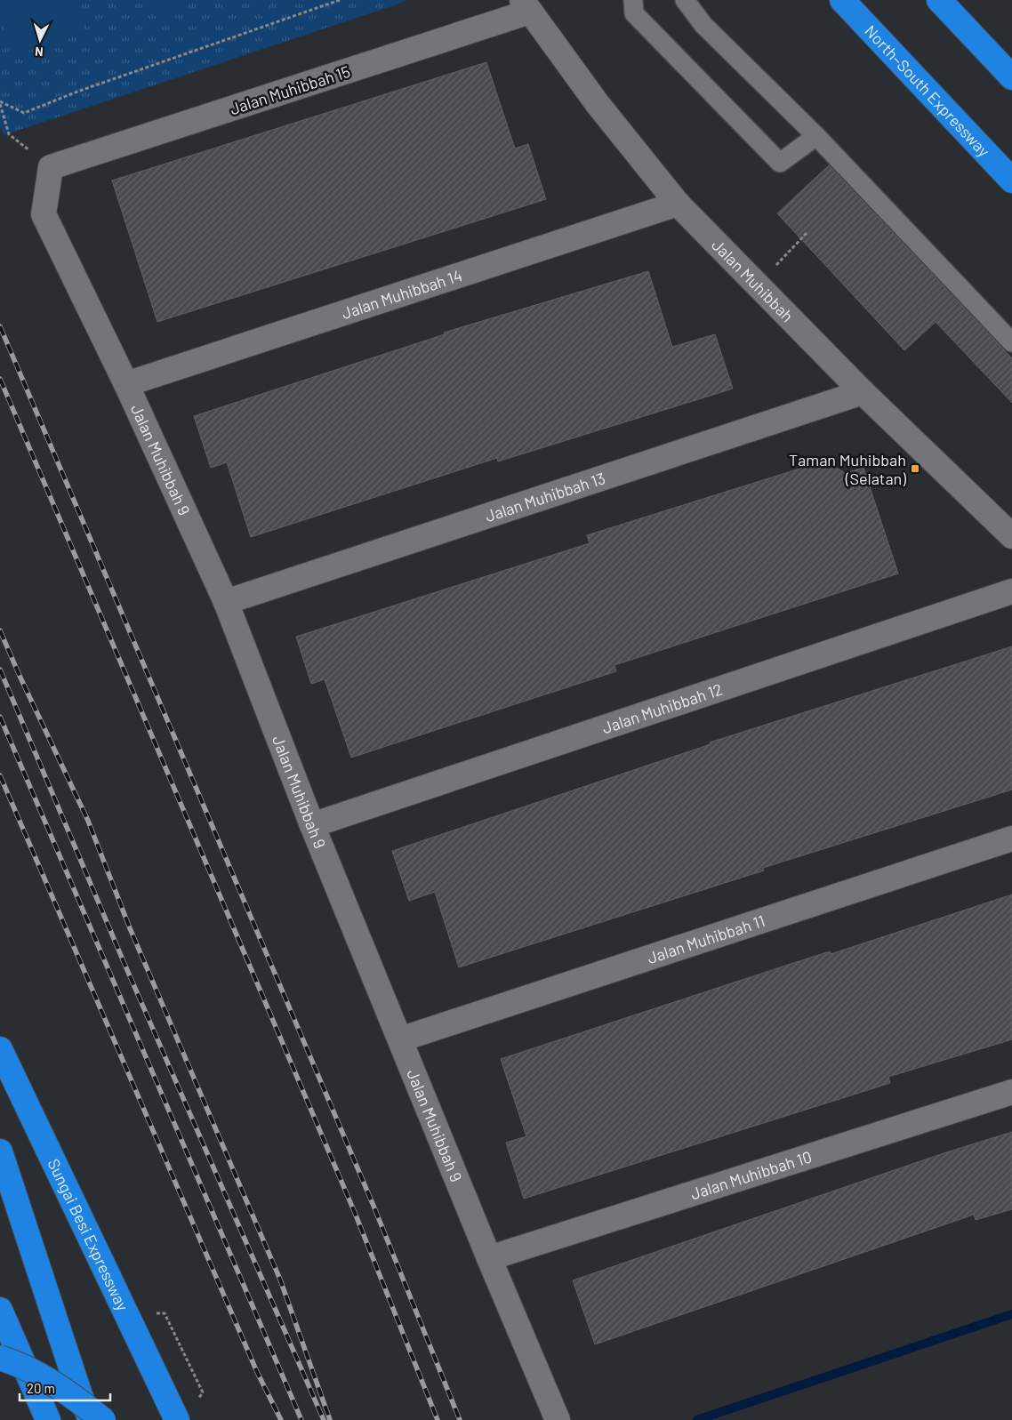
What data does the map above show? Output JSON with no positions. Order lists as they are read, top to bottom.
{
  "streets": {
    "highway": ["North–South Expressway", "Sungai Besi Expressway"],
    "street": [
      "Jalan Muhibbah 15",
      "Jalan Muhibbah",
      "Jalan Muhibbah 14",
      "Jalan Muhibbah 9",
      "Jalan Muhibbah 13",
      "Jalan Muhibbah 12",
      "Jalan Muhibbah 11",
      "Jalan Muhibbah 10"
    ]
  },
  "crossings": [
    ["Jalan Muhibbah 15", "Jalan Muhibbah"],
    ["Jalan Muhibbah 15", "Jalan Muhibbah 9"],
    ["Jalan Muhibbah", "Jalan Muhibbah 14"],
    ["Jalan Muhibbah", "Jalan Muhibbah 13"],
    ["Jalan Muhibbah 14", "Jalan Muhibbah 9"],
    ["Jalan Muhibbah 9", "Jalan Muhibbah 13"],
    ["Jalan Muhibbah 9", "Jalan Muhibbah 12"],
    ["Jalan Muhibbah 9", "Jalan Muhibbah 11"],
    ["Jalan Muhibbah 9", "Jalan Muhibbah 10"]
  ],
  "places": {
    "transit": ["Taman Muhibbah (Selatan)"]
  },
  "scale_bar": "20 m",
  "north": "bottom"
}
